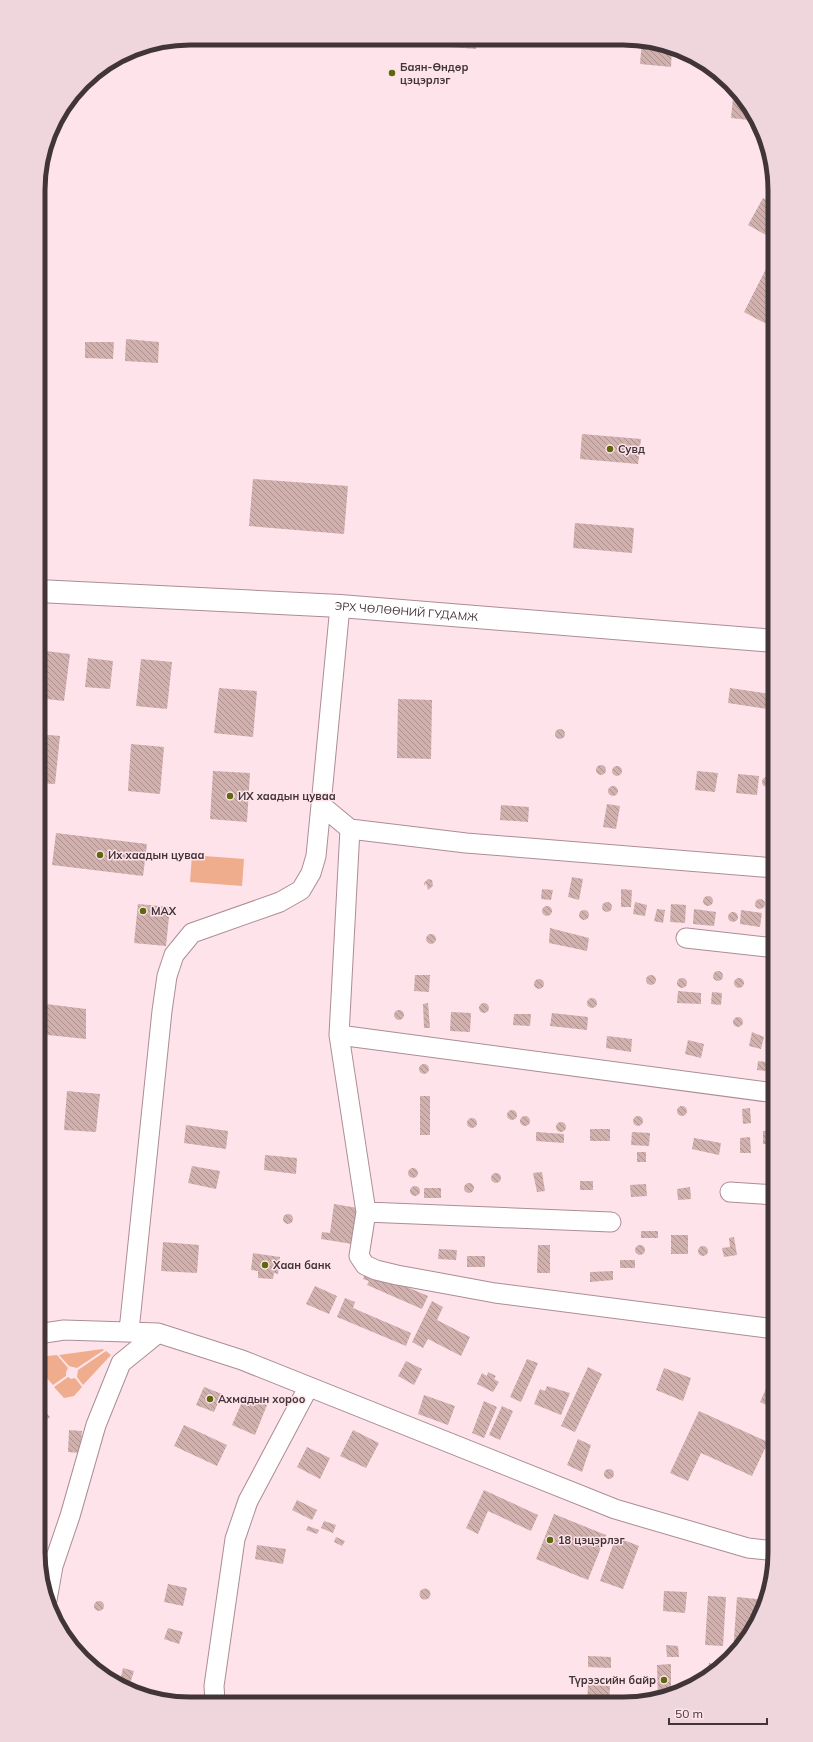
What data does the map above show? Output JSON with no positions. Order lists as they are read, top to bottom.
{
  "streets": {
    "main road": ["ЭРХ ЧӨЛӨӨНИЙ ГУДАМЖ"]
  },
  "places": [
    "Баян-Өндөр цэцэрлэг",
    "Сувд",
    "ИХ хаадын цуваа",
    "Их хаадын цуваа",
    "МАХ",
    "Хаан банк",
    "Ахмадын хороо",
    "18 цэцэрлэг",
    "Түрээсийн байр"
  ],
  "scale_bar": "50 m"
}
